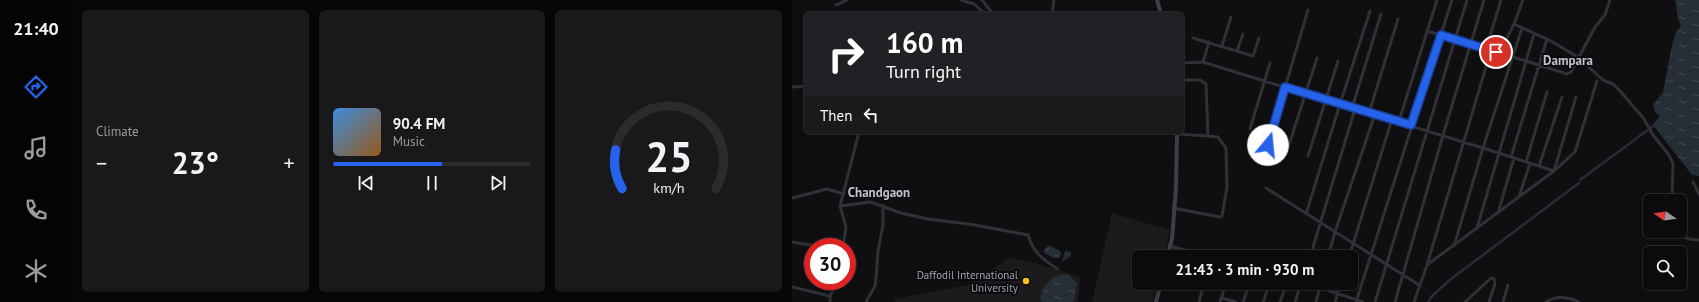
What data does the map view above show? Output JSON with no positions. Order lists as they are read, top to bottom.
{
  "districts": ["Dampara", "Chandgaon"],
  "places": ["Daffodil International University"],
  "north": "left",
  "page": {
    "tabs": "21:40",
    "tile": "Climate",
    "turn": ["160 m", "Turn right"],
    "then": "Then",
    "song": ["90.4 FM", "Music"],
    "heat": ["−", "23°", "+"],
    "limit": "30",
    "trip": "21:43 · 3 min · 930 m",
    "gauge": ["25", "km/h"]
  }
}
